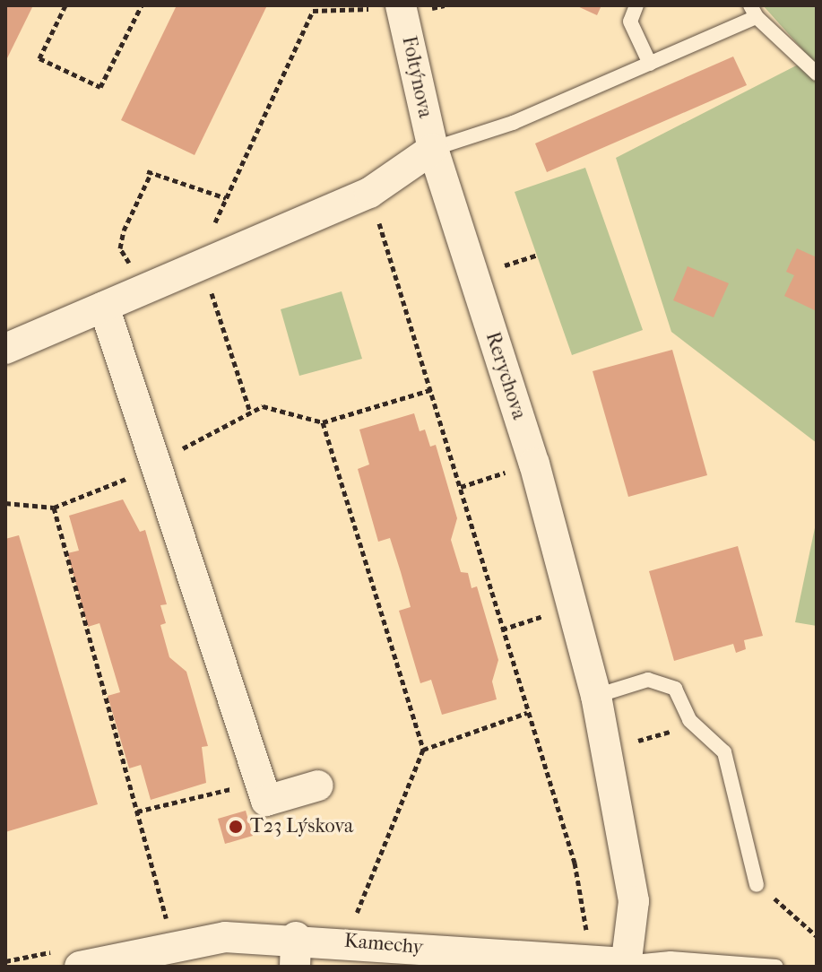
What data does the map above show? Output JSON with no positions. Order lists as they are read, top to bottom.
{
  "streets": {
    "street": ["Foltýnova", "Rerychova", "Kamechy"]
  },
  "crossings": [
    ["Foltýnova", "Rerychova"],
    ["Rerychova", "Kamechy"]
  ],
  "places": ["T23 Lýskova"]
}
